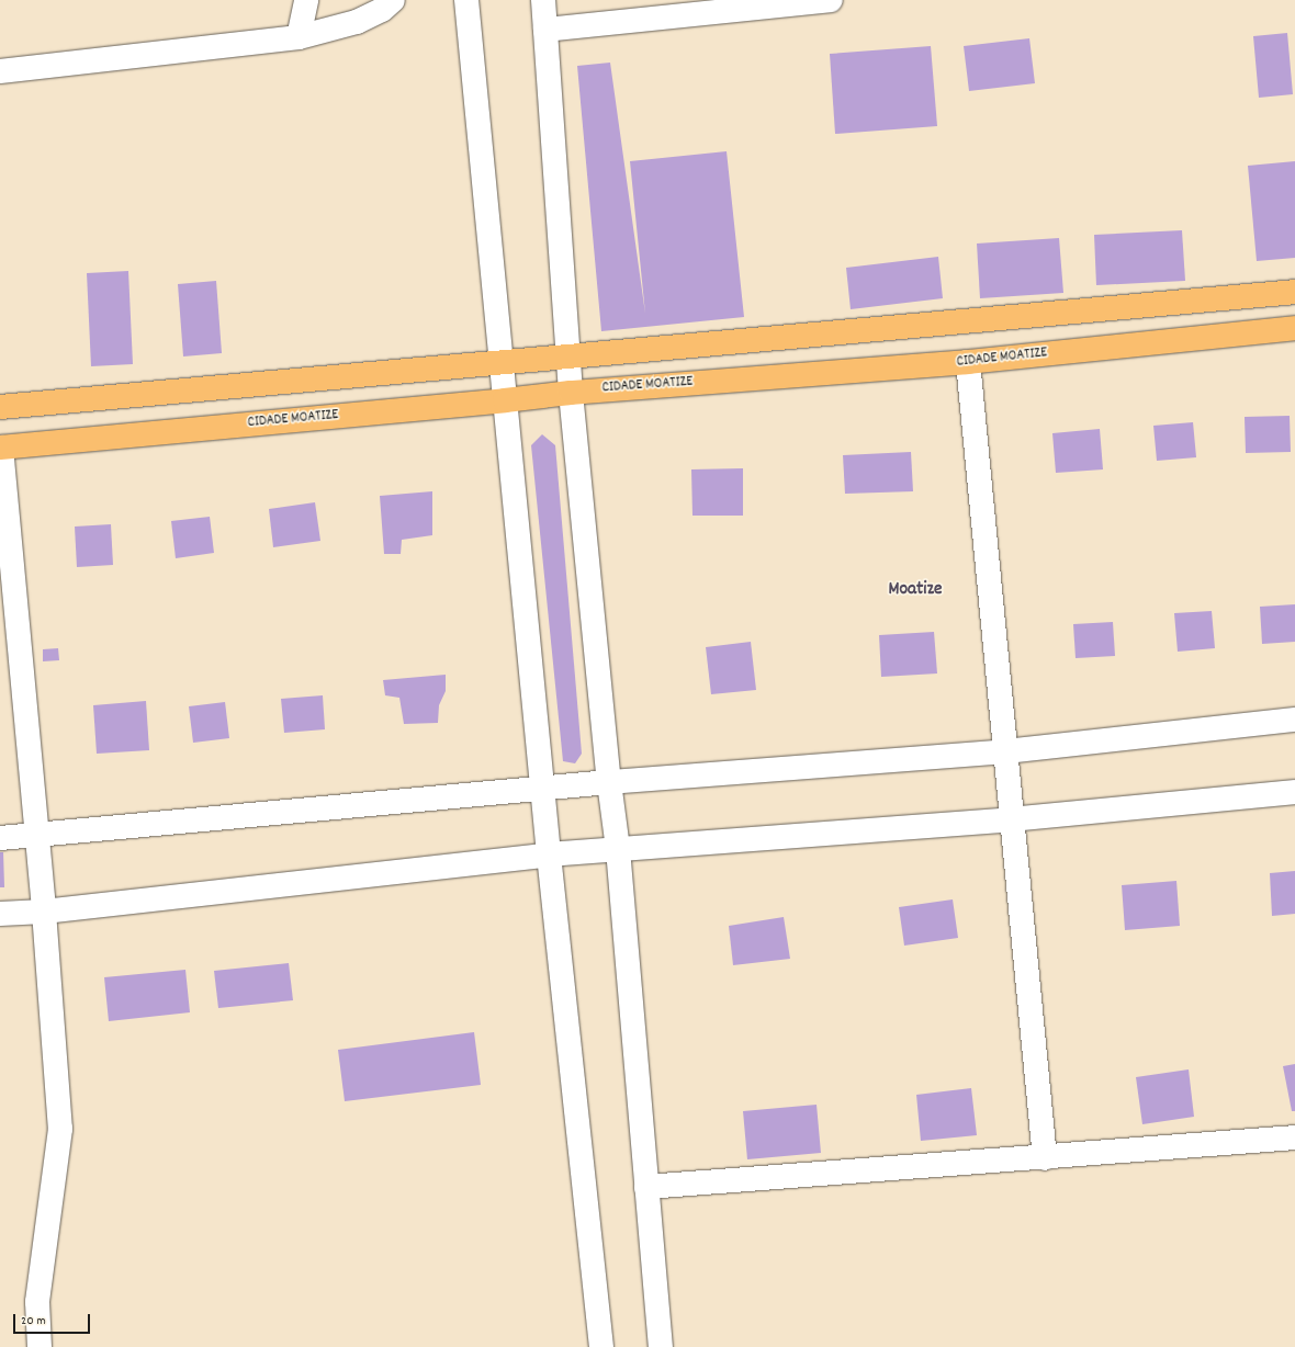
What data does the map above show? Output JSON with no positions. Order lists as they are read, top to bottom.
{
  "streets": {
    "highway": ["CIDADE MOATIZE"]
  },
  "districts": ["Moatize"],
  "scale_bar": "20 m"
}
